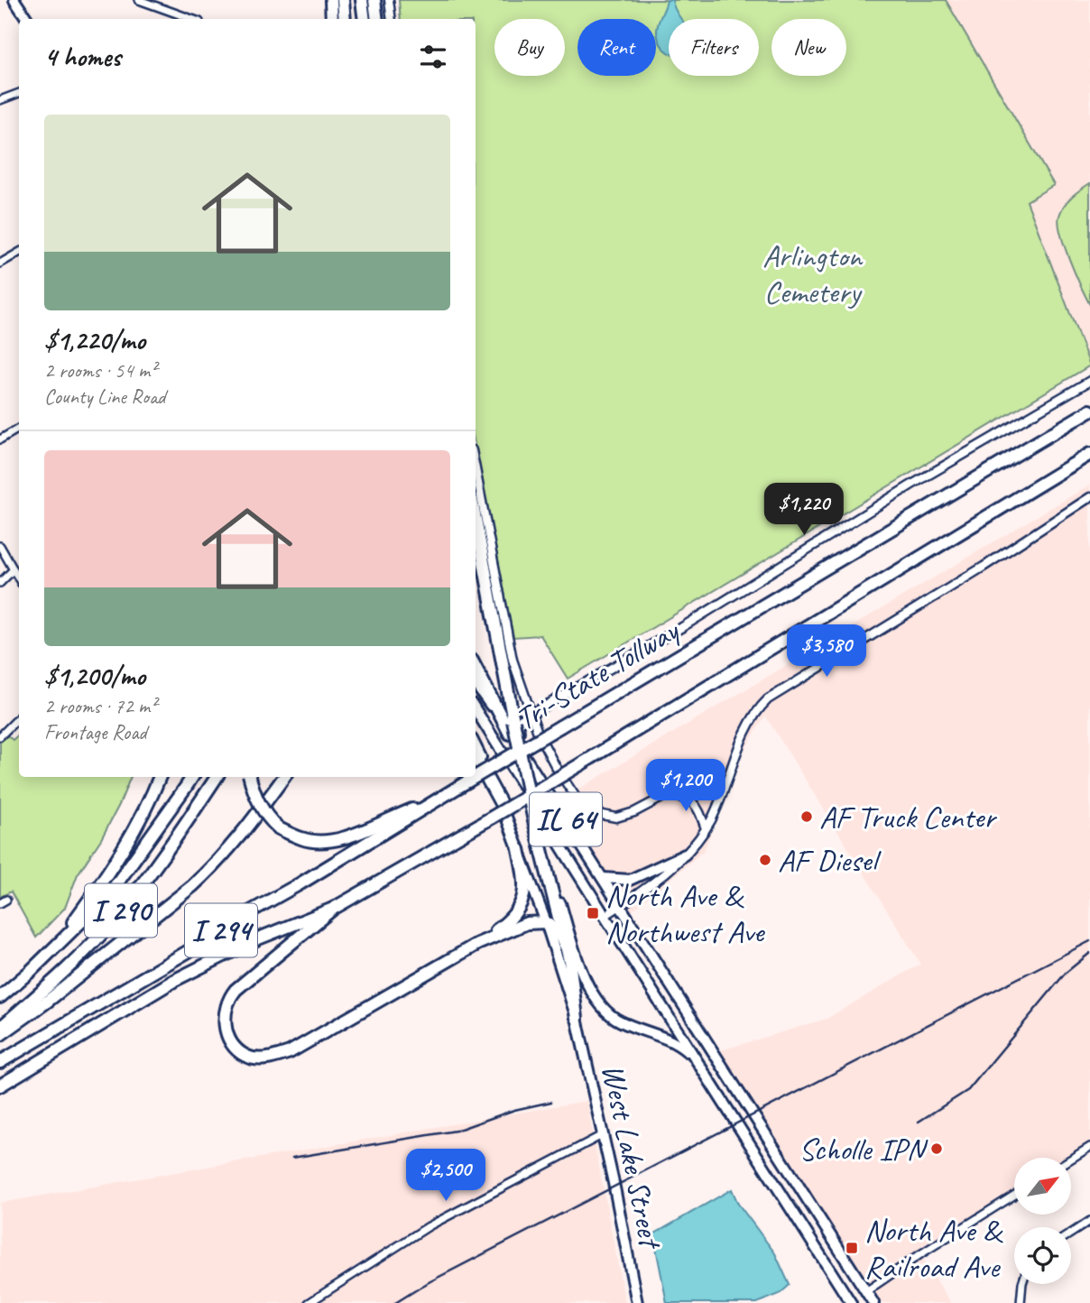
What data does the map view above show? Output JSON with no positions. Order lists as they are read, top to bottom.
{
  "streets": {
    "highway": ["Tri-State Tollway", "I 290", "I 294"],
    "main road": ["IL 64", "West Lake Street"]
  },
  "parks": ["Arlington Cemetery"],
  "places": {
    "other": ["AF Truck Center", "AF Diesel", "Scholle IPN"],
    "transit": ["North Ave & Northwest Ave", "North Ave & Railroad Ave"]
  },
  "north": "top right",
  "page": {
    "chip": [
      "Buy",
      "Rent",
      "Filters",
      "New"
    ],
    "heading": "4 homes",
    "list": [
      {
        "name": "$1,220/mo",
        "note": "2 rooms · 54 m² · County Line Road"
      },
      {
        "name": "$1,200/mo",
        "note": "2 rooms · 72 m² · Frontage Road"
      }
    ],
    "price": [
      "$1,220",
      "$3,580",
      "$1,200",
      "$2,500"
    ]
  }
}
